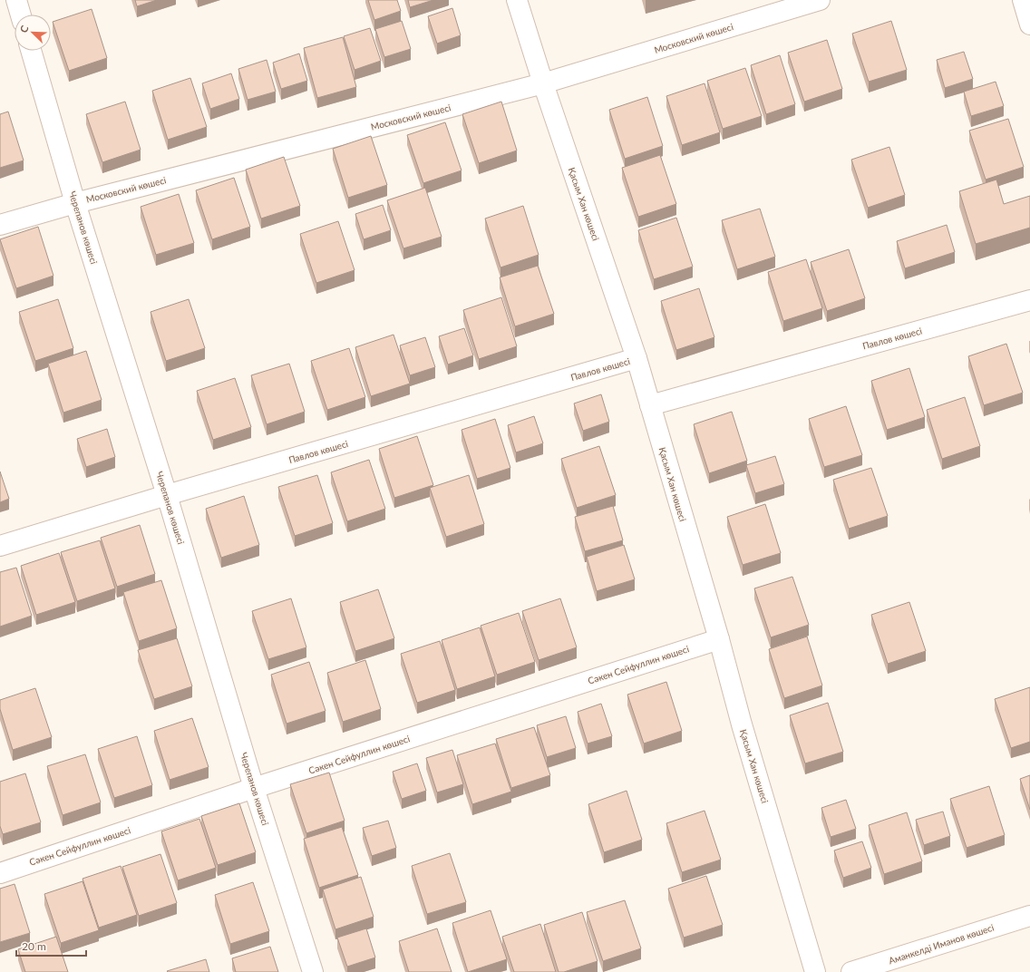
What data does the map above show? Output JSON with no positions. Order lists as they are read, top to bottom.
{
  "streets": {
    "street": [
      "Московский көшесі",
      "Қасым Хан көшесі",
      "Черепанов көшесі",
      "Павлов көшесі",
      "Сәкен Сейфуллин көшесі",
      "Аманкелді Иманов көшесі"
    ]
  },
  "crossings": [
    ["Московский көшесі", "Қасым Хан көшесі"],
    ["Московский көшесі", "Черепанов көшесі"],
    ["Қасым Хан көшесі", "Павлов көшесі"],
    ["Қасым Хан көшесі", "Сәкен Сейфуллин көшесі"],
    ["Черепанов көшесі", "Павлов көшесі"],
    ["Черепанов көшесі", "Сәкен Сейфуллин көшесі"]
  ],
  "scale_bar": "20 m",
  "north": "top left"
}
